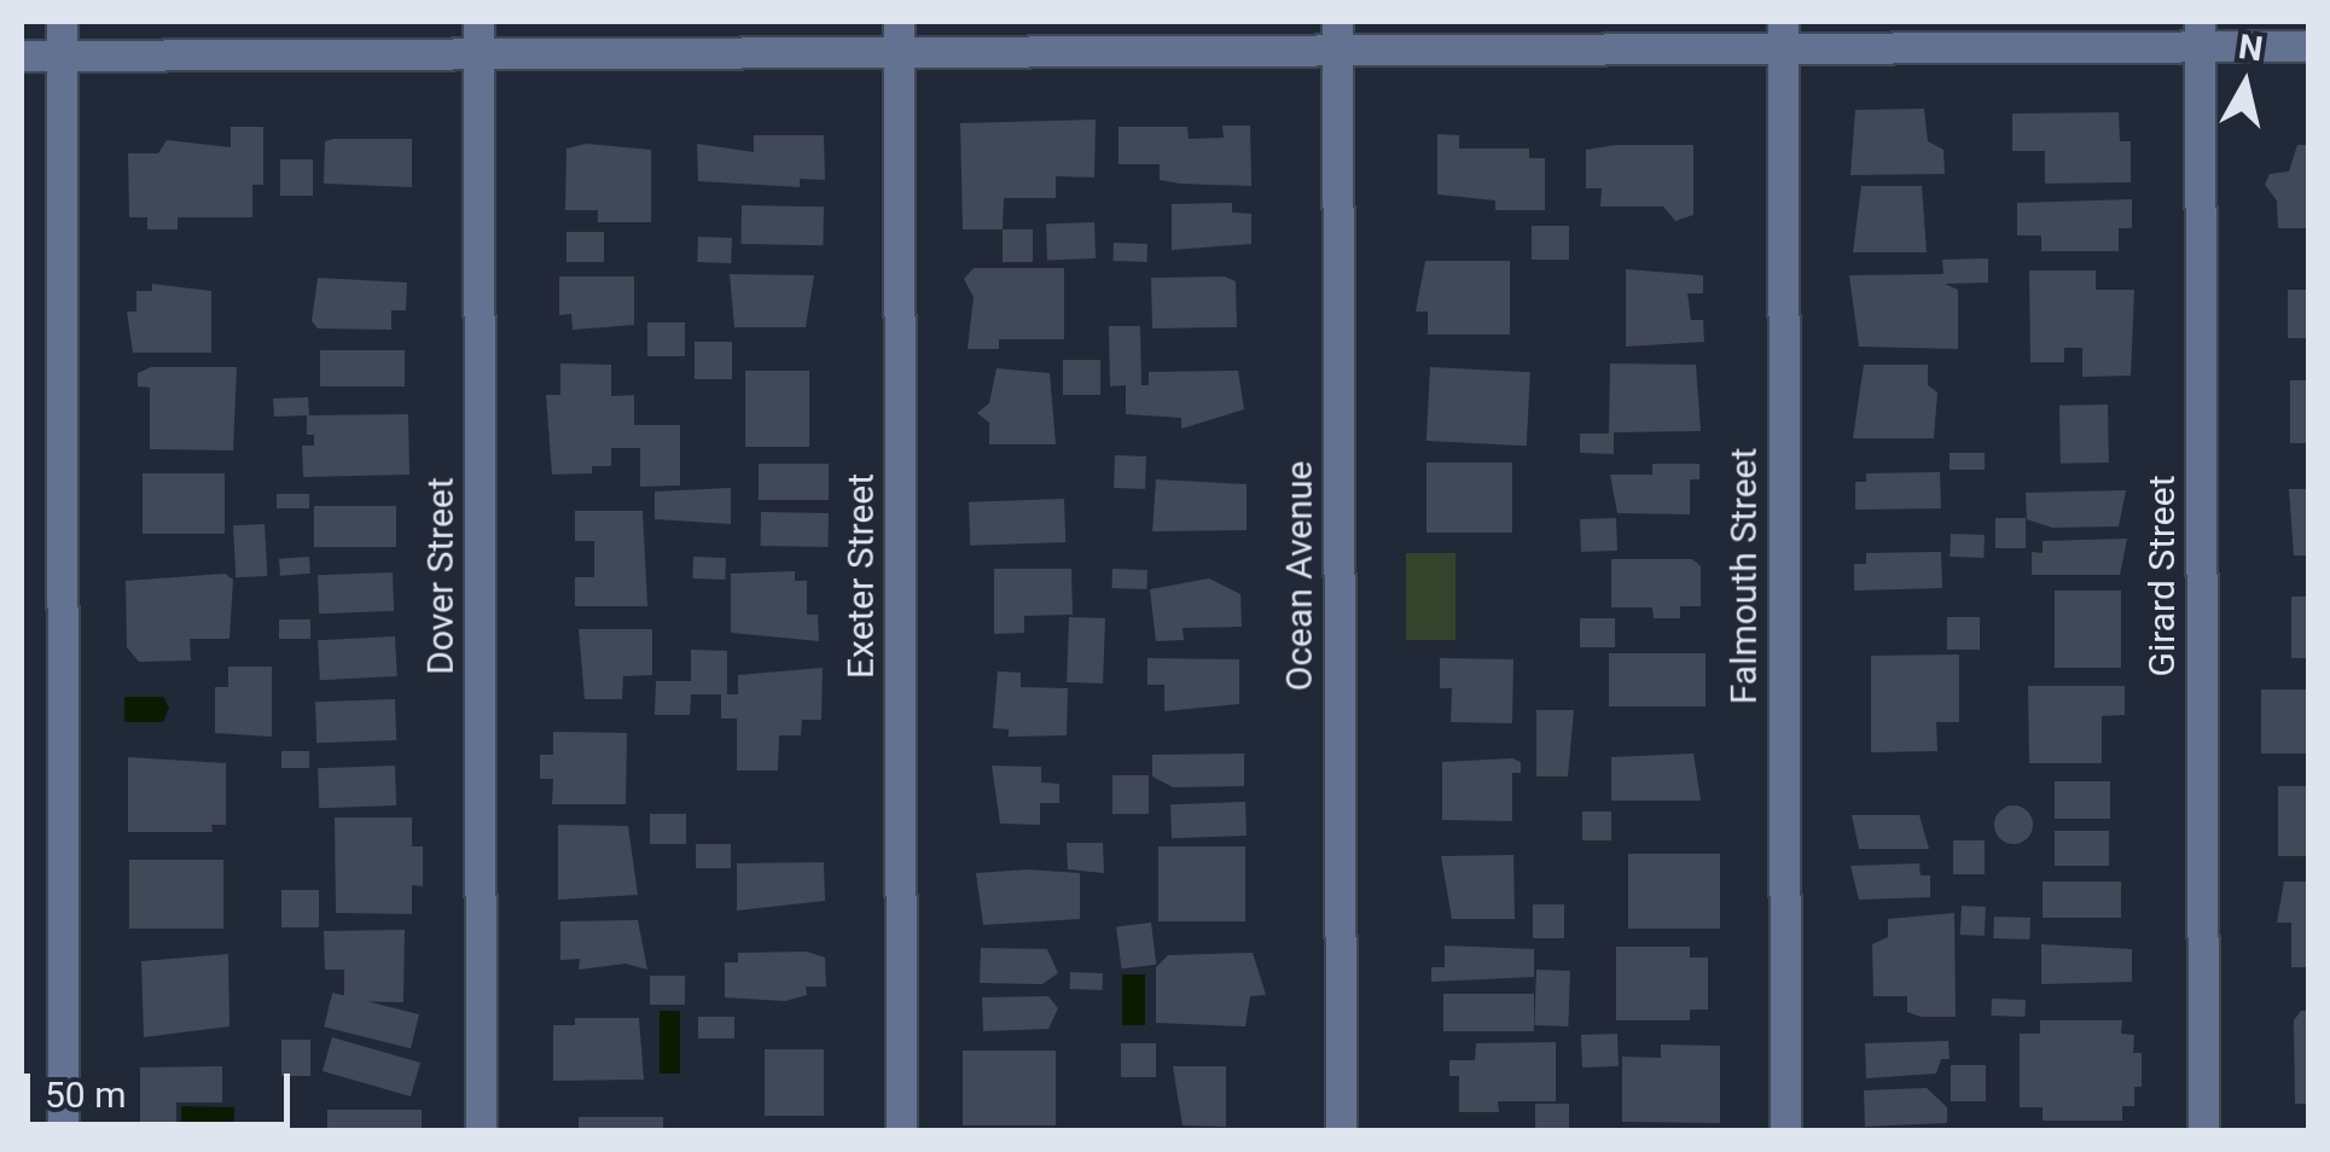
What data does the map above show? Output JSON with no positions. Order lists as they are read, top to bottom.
{
  "streets": {
    "street": [
      "Dover Street",
      "Exeter Street",
      "Ocean Avenue",
      "Falmouth Street",
      "Girard Street"
    ]
  },
  "scale_bar": "50 m",
  "north": "top"
}
